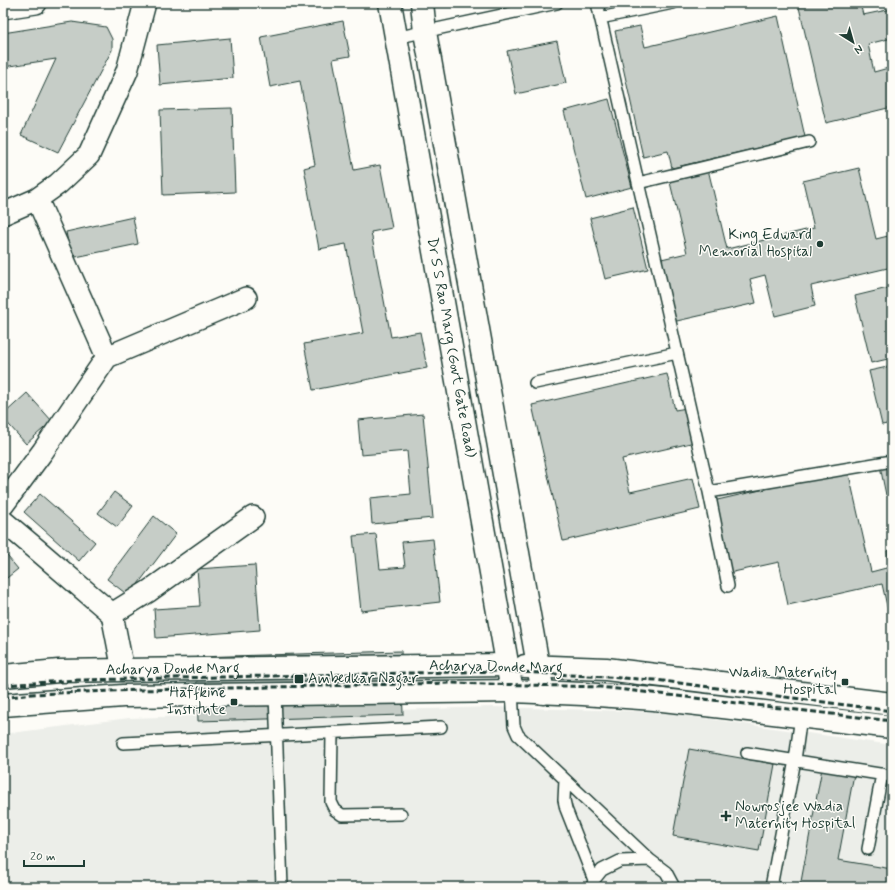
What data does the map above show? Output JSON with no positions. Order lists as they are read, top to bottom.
{
  "streets": {
    "main road": ["Dr S S Rao Marg (Govt Gate Road)", "Acharya Donde Marg"]
  },
  "crossings": [
    ["Dr S S Rao Marg (Govt Gate Road)", "Acharya Donde Marg"]
  ],
  "places": {
    "other": ["King Edward Memorial Hospital"],
    "transit": ["Ambedkar Nagar", "Wadia Maternity Hospital", "Haffkine Institute"],
    "health": ["Nowrosjee Wadia Maternity Hospital"]
  },
  "scale_bar": "20 m",
  "north": "bottom right"
}
